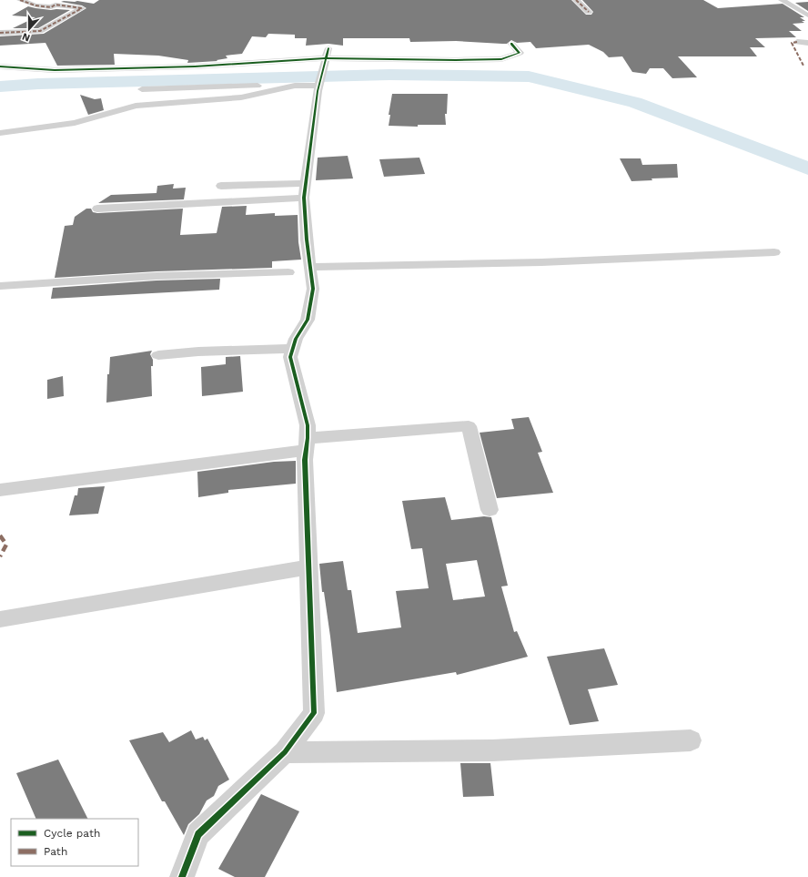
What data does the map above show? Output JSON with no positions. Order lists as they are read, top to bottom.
{
  "legend": ["Cycle path", "Path"],
  "north": "bottom"
}
